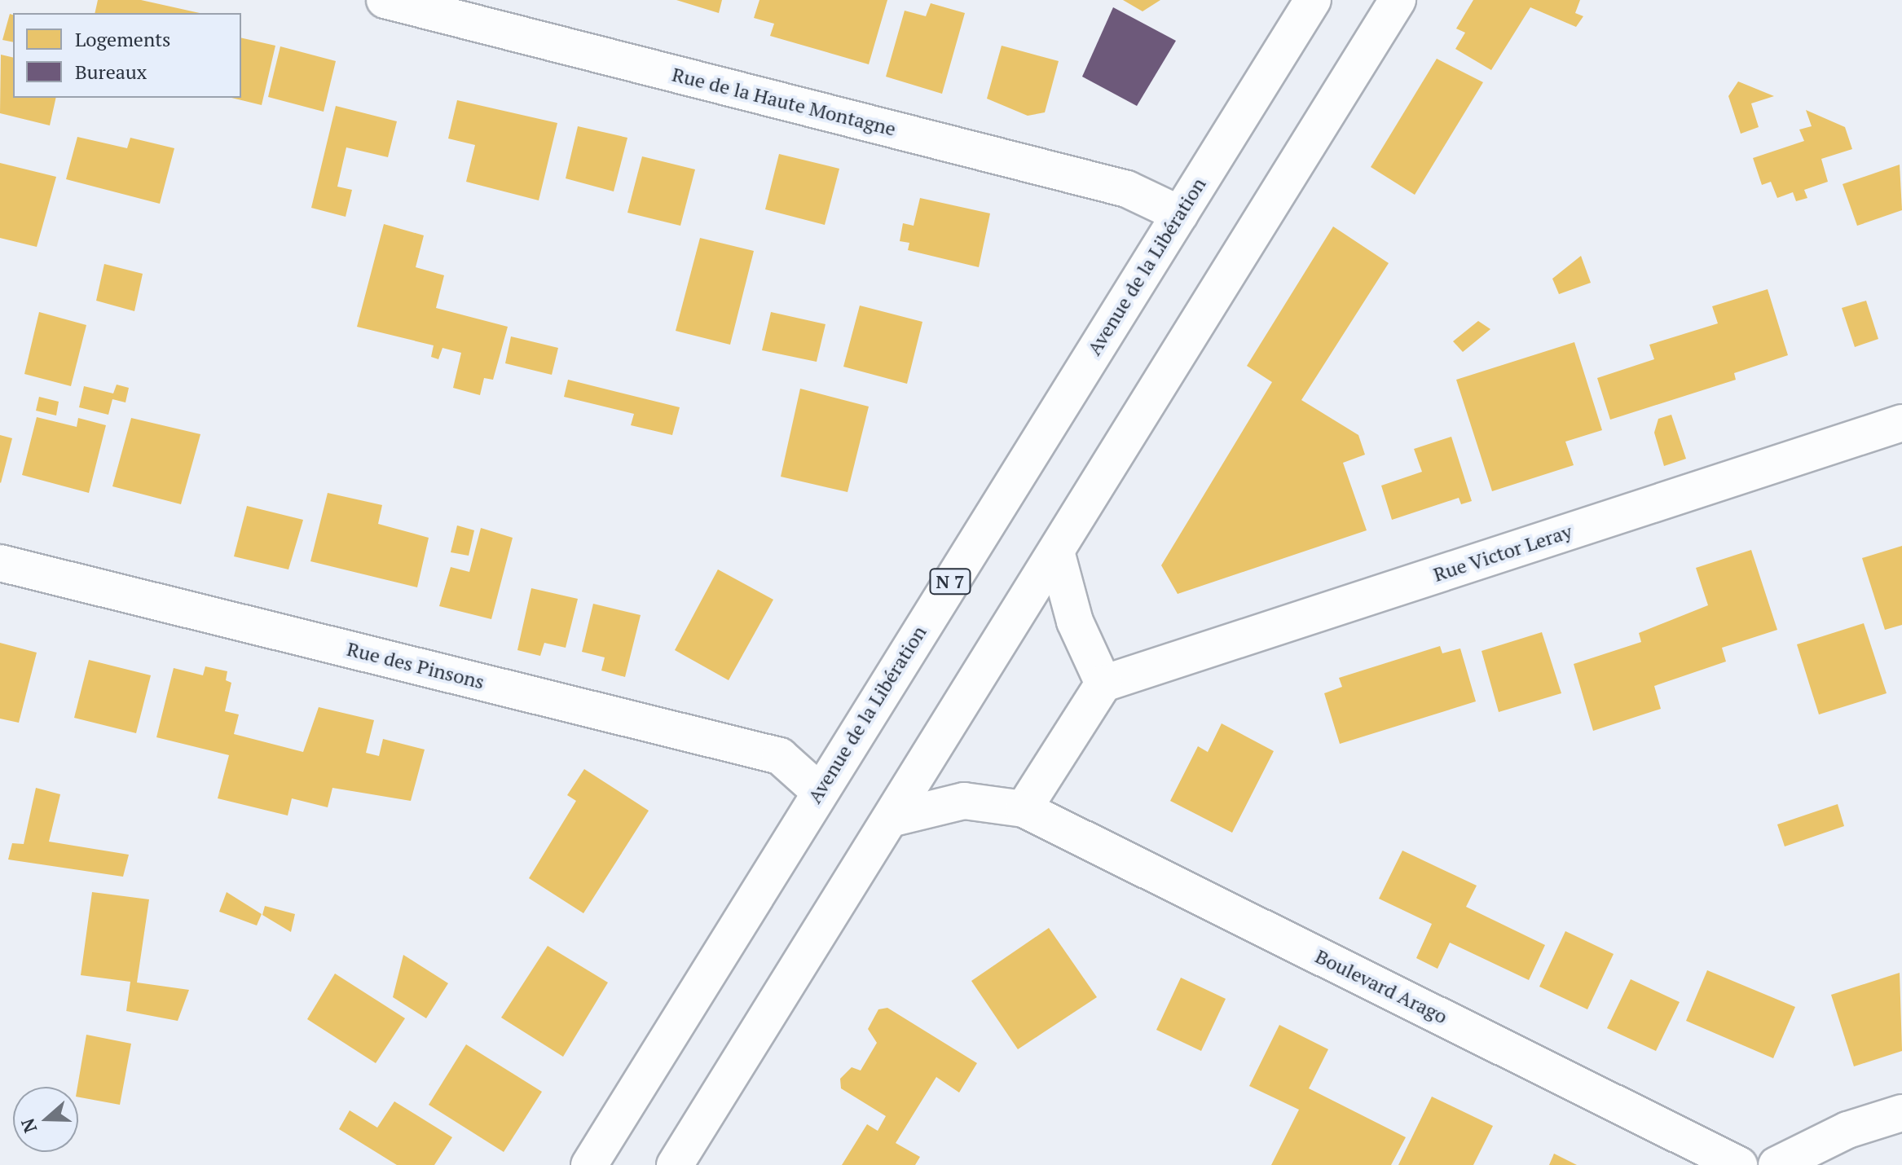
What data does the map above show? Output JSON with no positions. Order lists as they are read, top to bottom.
{
  "streets": {
    "street": [
      "Rue de la Haute Montagne",
      "Avenue de la Libération",
      "Rue Victor Leray",
      "N 7",
      "Rue des Pinsons",
      "Boulevard Arago"
    ]
  },
  "crossings": [
    ["Rue de la Haute Montagne", "Avenue de la Libération"],
    ["Avenue de la Libération", "Rue des Pinsons"]
  ],
  "legend": ["Logements", "Bureaux"],
  "north": "left"
}
